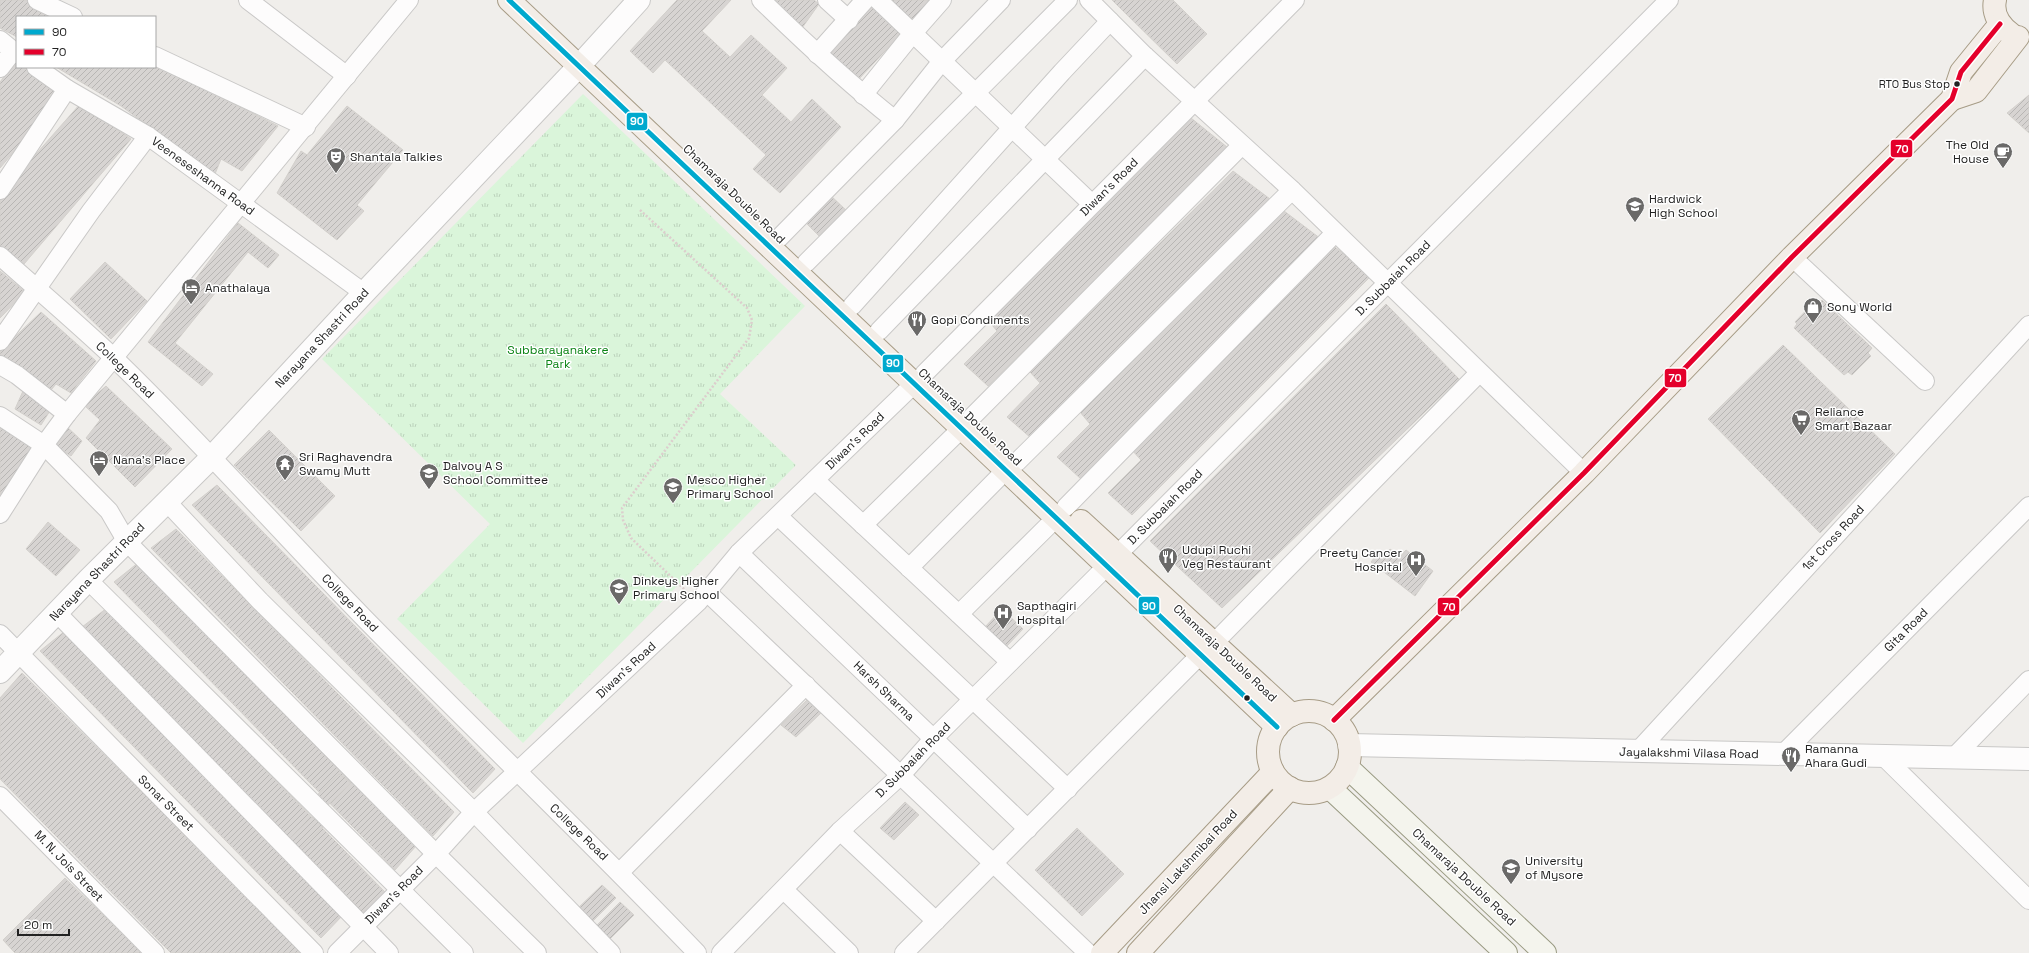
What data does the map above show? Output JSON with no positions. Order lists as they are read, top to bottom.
{
  "streets": {
    "main road": ["Chamaraja Double Road", "Jhansi Lakshmibai Road"],
    "street": [
      "Veeneseshanna Road",
      "Diwan's Road",
      "D. Subbaiah Road",
      "Narayana Shastri Road",
      "College Road",
      "1st Cross Road",
      "Gita Road",
      "Harsh Sharma",
      "Jayalakshmi Vilasa Road",
      "Sonar Street",
      "M. N. Jois Street"
    ]
  },
  "crossings": [
    ["Veeneseshanna Road", "Narayana Shastri Road"],
    ["Diwan's Road", "Chamaraja Double Road"],
    ["Diwan's Road", "College Road"],
    ["Diwan's Road", "Harsh Sharma"],
    ["Chamaraja Double Road", "D. Subbaiah Road"],
    ["Chamaraja Double Road", "Narayana Shastri Road"],
    ["Chamaraja Double Road", "Jayalakshmi Vilasa Road"],
    ["Chamaraja Double Road", "Jhansi Lakshmibai Road"],
    ["D. Subbaiah Road", "Harsh Sharma"],
    ["Narayana Shastri Road", "College Road"],
    ["Narayana Shastri Road", "Sonar Street"],
    ["1st Cross Road", "Jayalakshmi Vilasa Road"],
    ["Gita Road", "Jayalakshmi Vilasa Road"],
    ["Jayalakshmi Vilasa Road", "Jhansi Lakshmibai Road"]
  ],
  "parks": ["Subbarayanakere Park"],
  "places": {
    "other": ["RTO Bus Stop"],
    "cafe": ["The Old House"],
    "theatre": ["Shantala Talkies"],
    "school or university": [
      "Hardwick High School",
      "Dalvoy A S School Committee",
      "Mesco Higher Primary School",
      "Dinkeys Higher Primary School",
      "University of Mysore"
    ],
    "hotel": ["Anathalaya", "Nana's Place"],
    "shop": ["Sony World"],
    "restaurant": ["Gopi Condiments", "Udupi Ruchi Veg Restaurant", "Ramanna Ahara Gudi"],
    "supermarket": ["Reliance Smart Bazaar"],
    "temple": ["Sri Raghavendra Swamy Mutt"],
    "hospital": ["Preety Cancer Hospital", "Sapthagiri Hospital"]
  },
  "lines": ["transit line 90", "transit line 70"],
  "legend": ["90", "70"],
  "scale_bar": "20 m"
}
